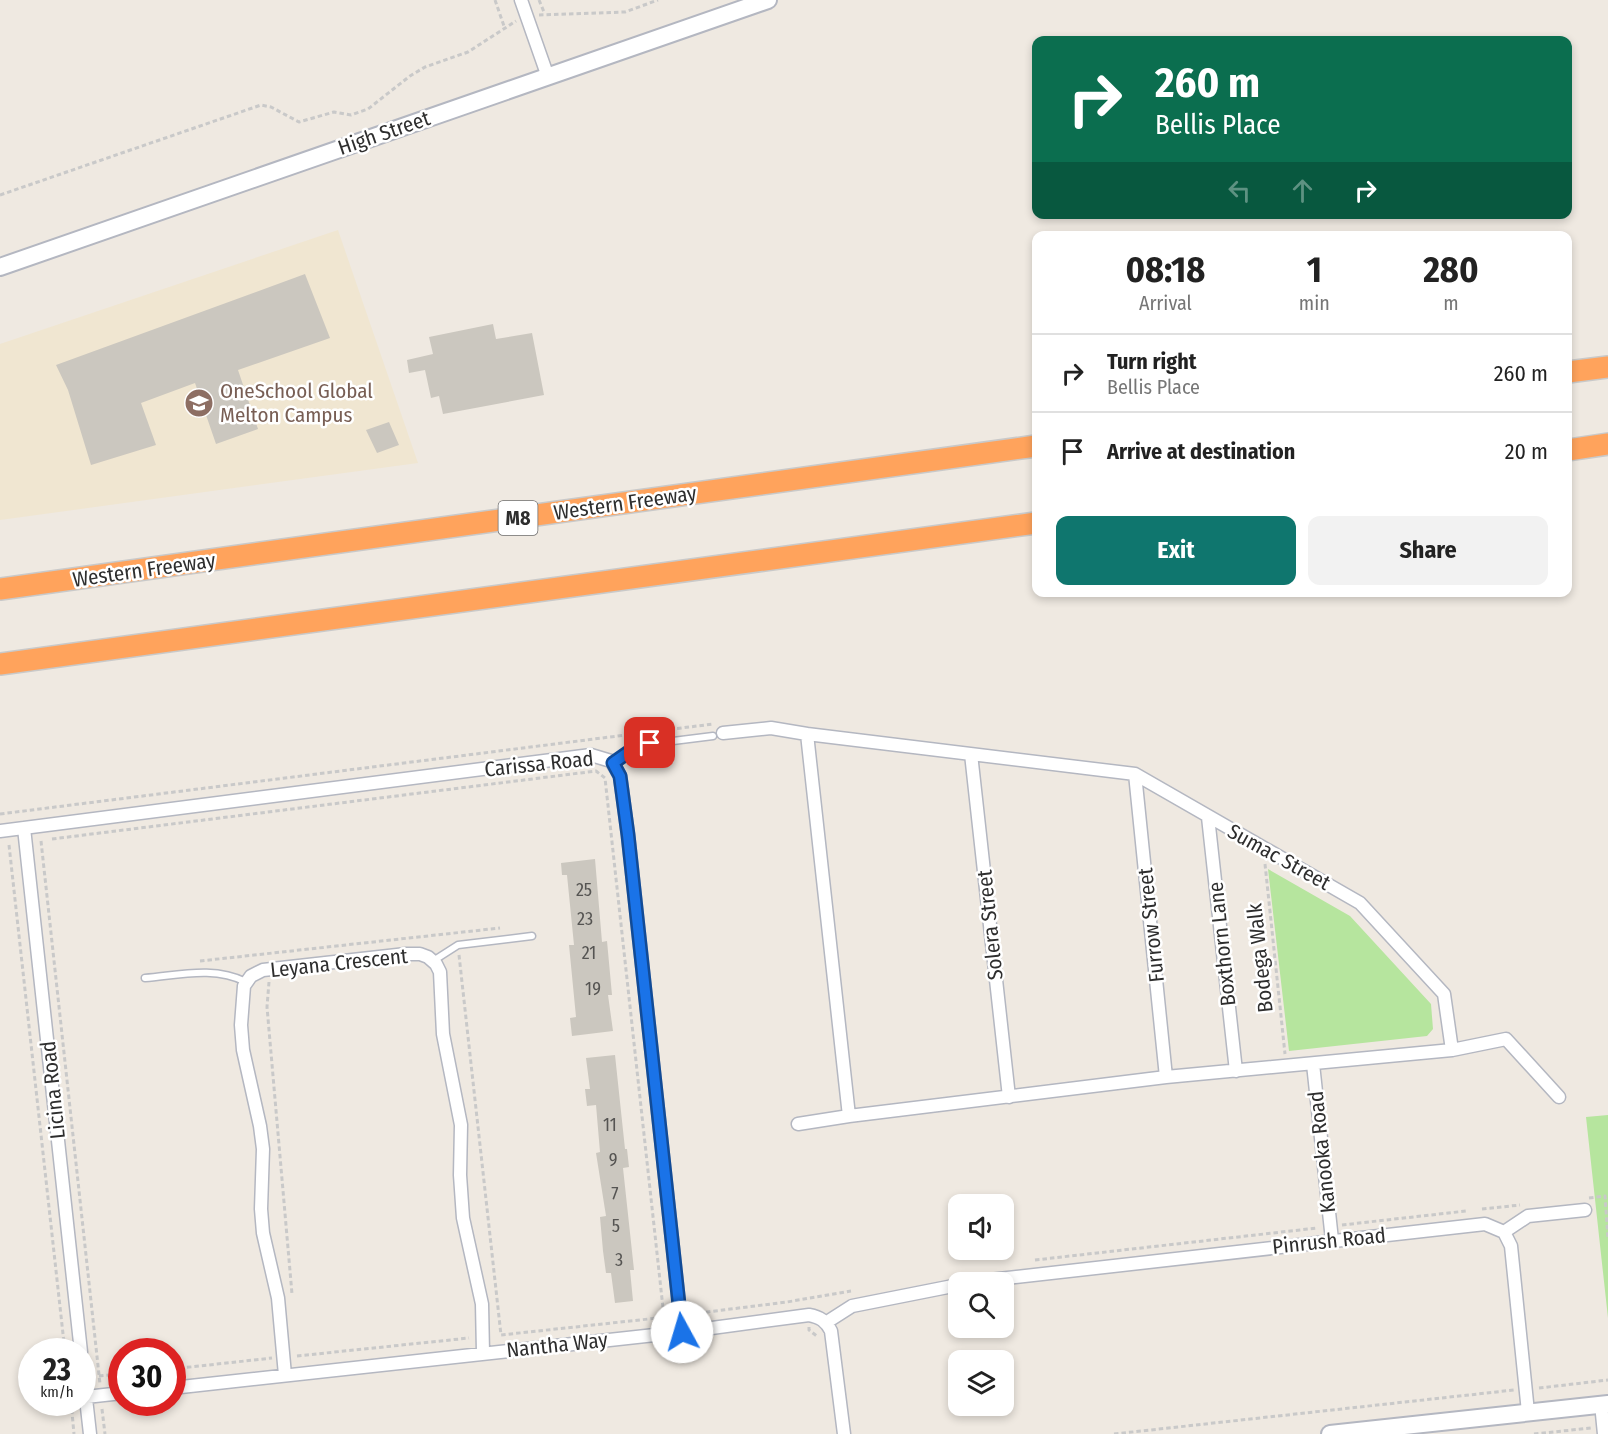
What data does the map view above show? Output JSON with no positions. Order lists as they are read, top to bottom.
{
  "streets": {
    "highway": ["Western Freeway", "M8"],
    "main road": ["High Street"],
    "street": [
      "Carissa Road",
      "Sumac Street",
      "Solera Street",
      "Furrow Street",
      "Boxthorn Lane",
      "Leyana Crescent",
      "Licina Road",
      "Kanooka Road",
      "Pinrush Road",
      "Nantha Way"
    ],
    "path": ["Bodega Walk"]
  },
  "crossings": [
    ["Carissa Road", "Licina Road"],
    ["Carissa Road", "Nantha Way"],
    ["Sumac Street", "Solera Street"],
    ["Sumac Street", "Furrow Street"],
    ["Sumac Street", "Boxthorn Lane"],
    ["Sumac Street", "Bodega Walk"],
    ["Leyana Crescent", "Nantha Way"],
    ["Kanooka Road", "Pinrush Road"]
  ],
  "places": {
    "school or university": ["OneSchool Global Melton Campus"]
  },
  "house_numbers": [
    "25",
    "23",
    "21",
    "19",
    "11",
    "9",
    "7",
    "5",
    "3"
  ],
  "page": {
    "turn": ["260 m", "Bellis Place"],
    "eta": [
      "08:18",
      "Arrival",
      "1",
      "min",
      "280",
      "m"
    ],
    "list": [
      {
        "name": "Turn right",
        "note": "Bellis Place",
        "value": "260 m"
      },
      {
        "name": "Arrive at destination",
        "value": "20 m"
      }
    ],
    "buttons": ["Exit", "Share"],
    "speed": "23 km/h",
    "limit": "30"
  }
}
